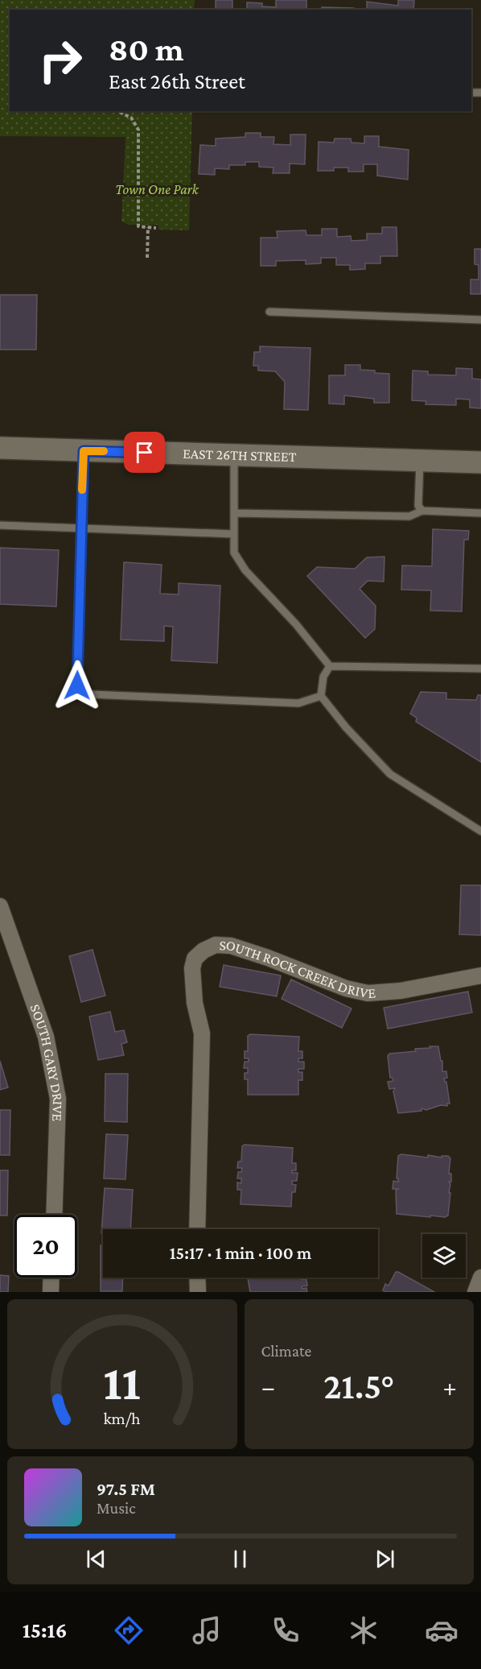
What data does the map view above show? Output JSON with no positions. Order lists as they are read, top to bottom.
{
  "streets": {
    "main road": ["EAST 26TH STREET"],
    "street": ["SOUTH ROCK CREEK DRIVE", "SOUTH GARY DRIVE"]
  },
  "parks": ["Town One Park"],
  "page": {
    "turn": ["80 m", "East 26th Street"],
    "limit": "20",
    "trip": "15:17 · 1 min · 100 m",
    "tile": "Climate",
    "heat": ["−", "21.5°", "+"],
    "song": ["97.5 FM", "Music"],
    "tabs": "15:16",
    "gauge": ["11", "km/h"]
  }
}
